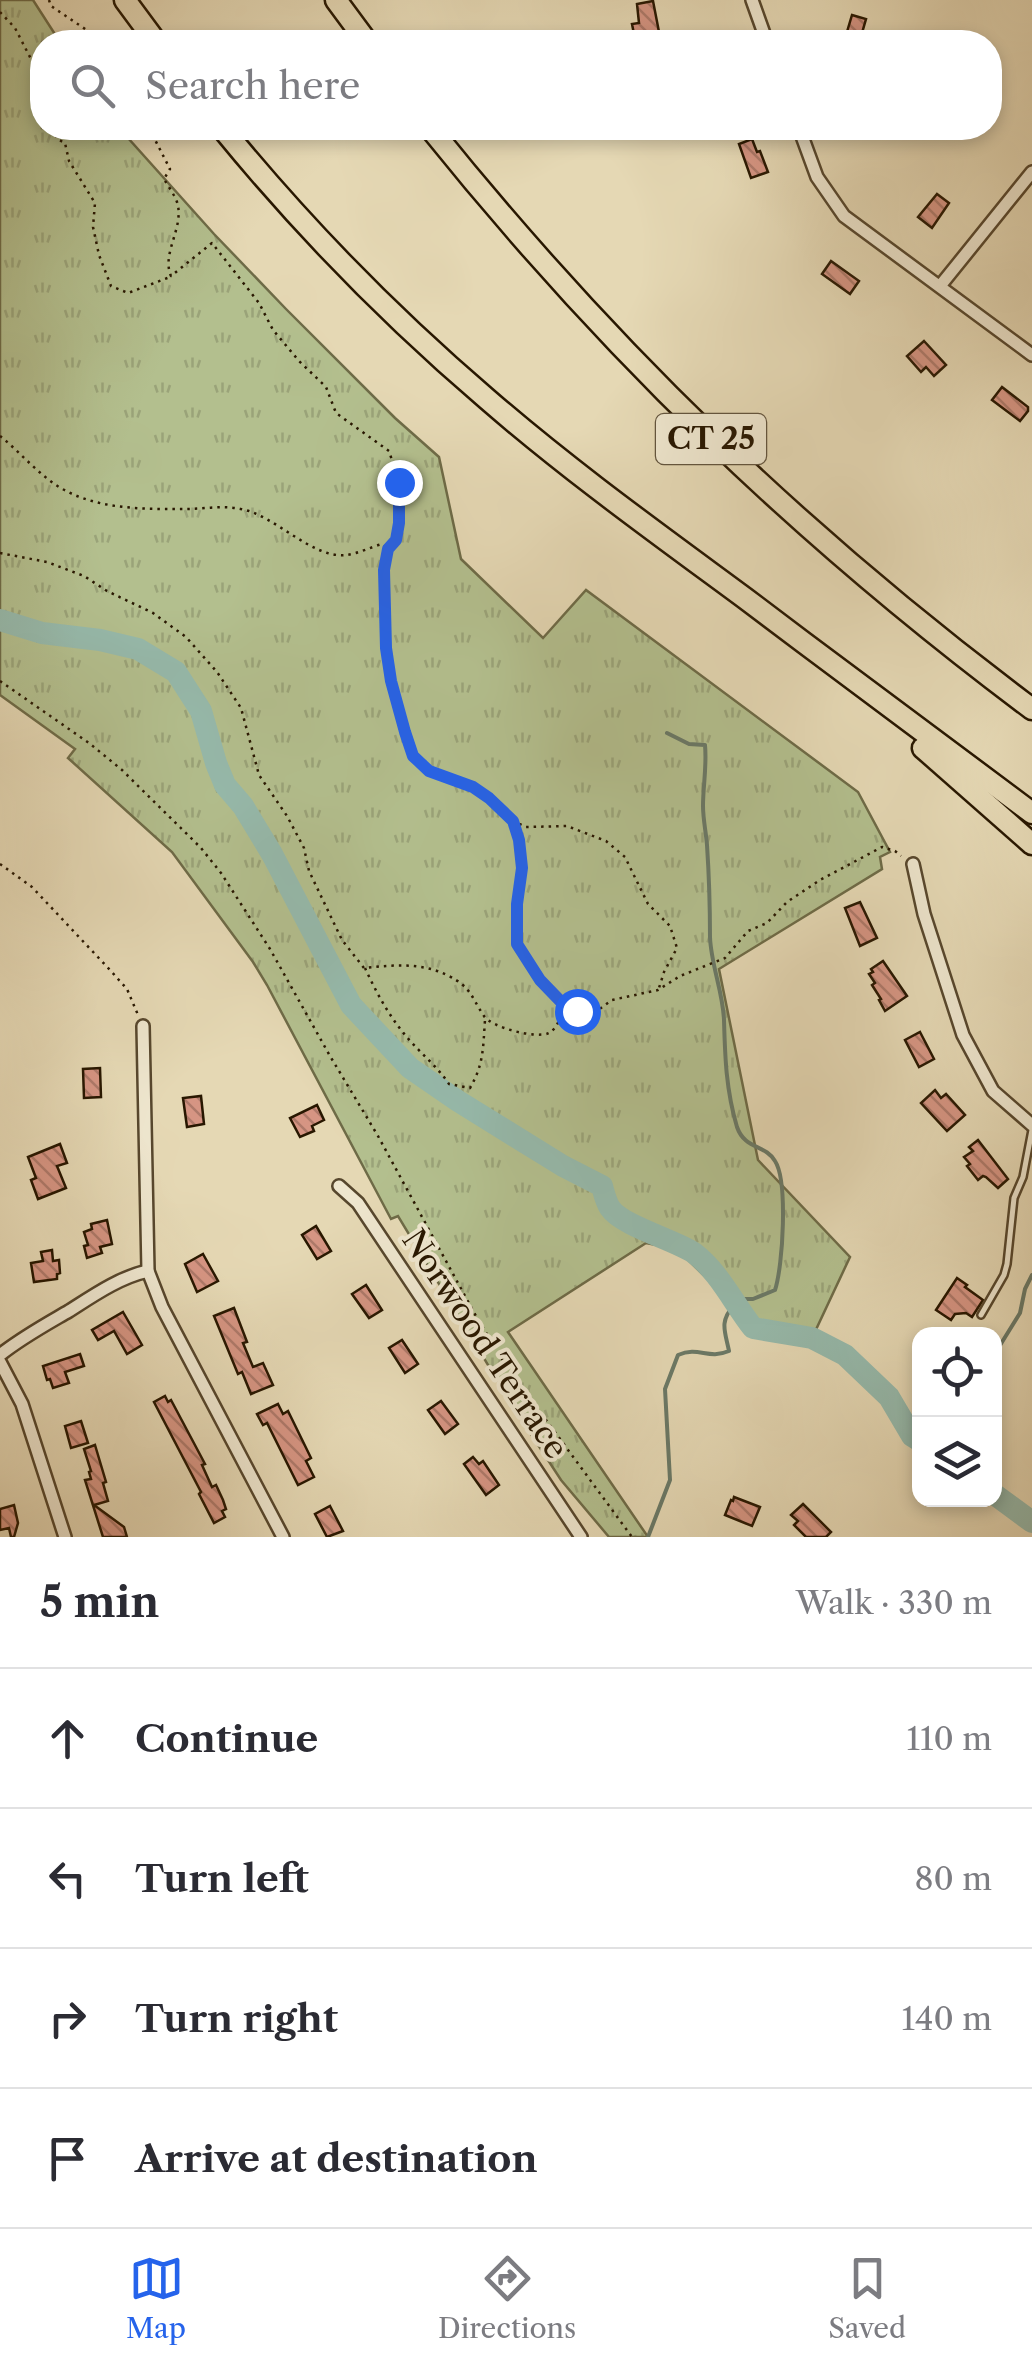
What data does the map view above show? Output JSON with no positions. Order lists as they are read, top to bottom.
{
  "streets": {
    "highway": ["CT 25"],
    "street": ["Norwood Terrace"]
  },
  "page": {
    "search": "Search here",
    "heading": ["5 min", "Walk · 330 m"],
    "list": [
      ["Continue", "110 m"],
      ["Turn left", "80 m"],
      ["Turn right", "140 m"],
      "Arrive at destination"
    ],
    "nav": ["Map", "Directions", "Saved"]
  }
}
